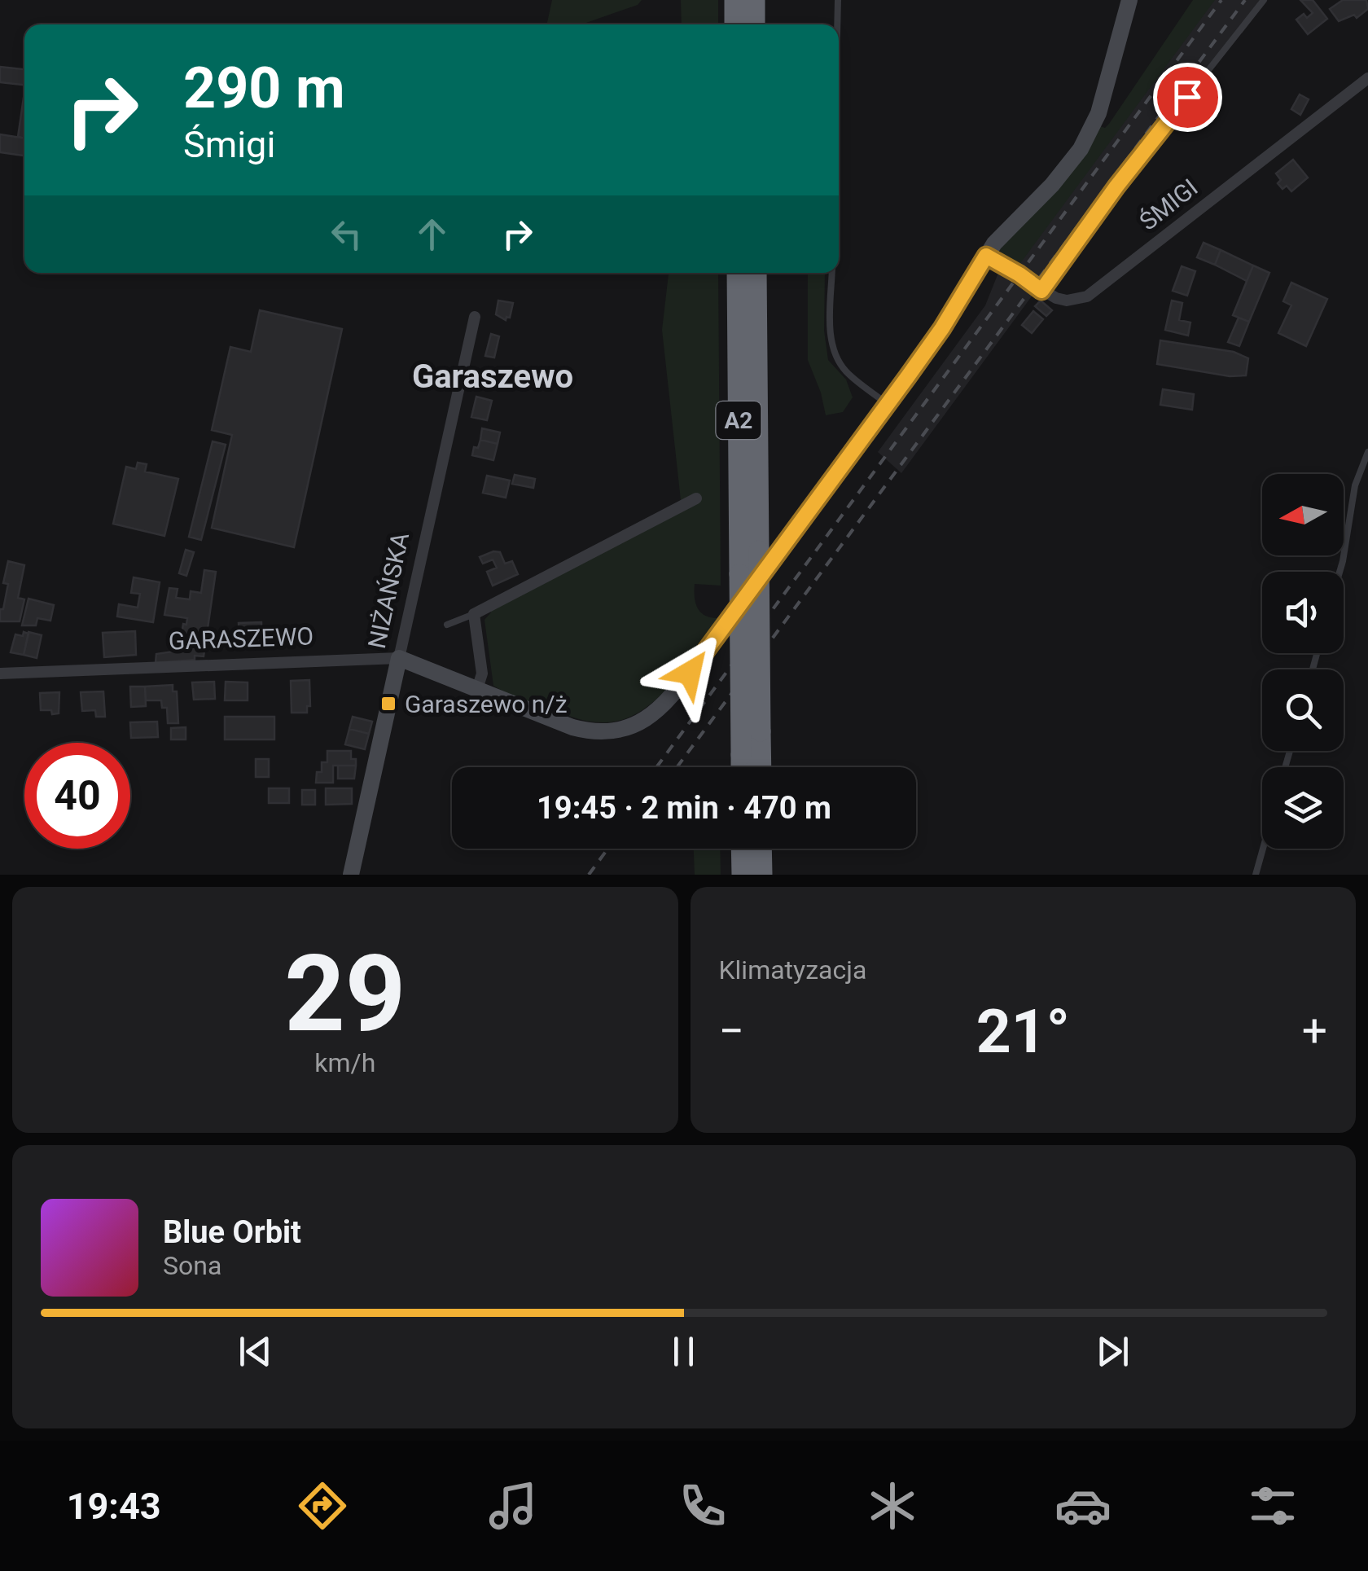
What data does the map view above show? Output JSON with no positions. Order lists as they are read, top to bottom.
{
  "streets": {
    "highway": ["A2"],
    "street": ["ŚMIGI", "NIŻAŃSKA", "GARASZEWO"]
  },
  "crossings": [
    ["ŚMIGI", "GARASZEWO"],
    ["NIŻAŃSKA", "GARASZEWO"]
  ],
  "districts": ["Garaszewo"],
  "places": {
    "transit": ["Garaszewo n/ż"]
  },
  "north": "left",
  "page": {
    "turn": ["290 m", "Śmigi"],
    "limit": "40",
    "trip": "19:45 · 2 min · 470 m",
    "tile": [
      ["29", "km/h"],
      "Klimatyzacja"
    ],
    "heat": ["−", "21°", "+"],
    "song": ["Blue Orbit", "Sona"],
    "tabs": "19:43"
  }
}
